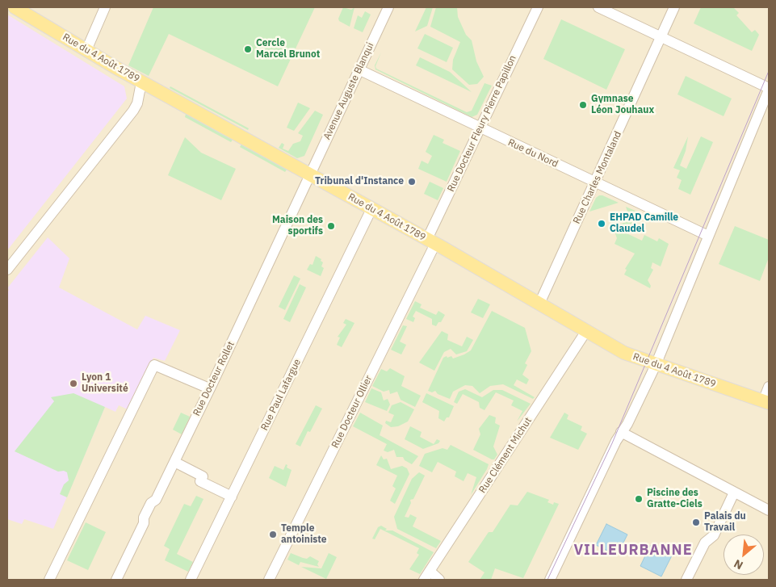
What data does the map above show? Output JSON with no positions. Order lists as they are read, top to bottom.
{
  "streets": {
    "main road": ["Rue du 4 Août 1789"],
    "street": [
      "Avenue Auguste Blanqui",
      "Rue Docteur Fleury Pierre Papillon",
      "Rue du Nord",
      "Rue Charles Montaland",
      "Rue Docteur Rollet",
      "Rue Paul Lafargue",
      "Rue Docteur Ollier",
      "Rue Clément Michut"
    ]
  },
  "crossings": [
    ["Rue du 4 Août 1789", "Avenue Auguste Blanqui"],
    ["Rue du 4 Août 1789", "Rue Docteur Fleury Pierre Papillon"],
    ["Rue du 4 Août 1789", "Rue Charles Montaland"],
    ["Rue du 4 Août 1789", "Rue Docteur Rollet"],
    ["Rue du 4 Août 1789", "Rue Paul Lafargue"],
    ["Rue du 4 Août 1789", "Rue Docteur Ollier"],
    ["Rue du 4 Août 1789", "Rue Clément Michut"],
    ["Avenue Auguste Blanqui", "Rue du Nord"],
    ["Avenue Auguste Blanqui", "Rue Docteur Rollet"],
    ["Rue Docteur Fleury Pierre Papillon", "Rue du Nord"],
    ["Rue Docteur Fleury Pierre Papillon", "Rue Docteur Ollier"],
    ["Rue du Nord", "Rue Charles Montaland"]
  ],
  "districts": ["VILLEURBANNE"],
  "places": [
    "Cercle Marcel Brunot",
    "Gymnase Léon Jouhaux",
    "Tribunal d'Instance",
    "EHPAD Camille Claudel",
    "Maison des sportifs",
    "Lyon 1 Université",
    "Piscine des Gratte-Ciels",
    "Palais du Travail",
    "Temple antoiniste"
  ],
  "north": "bottom left"
}
